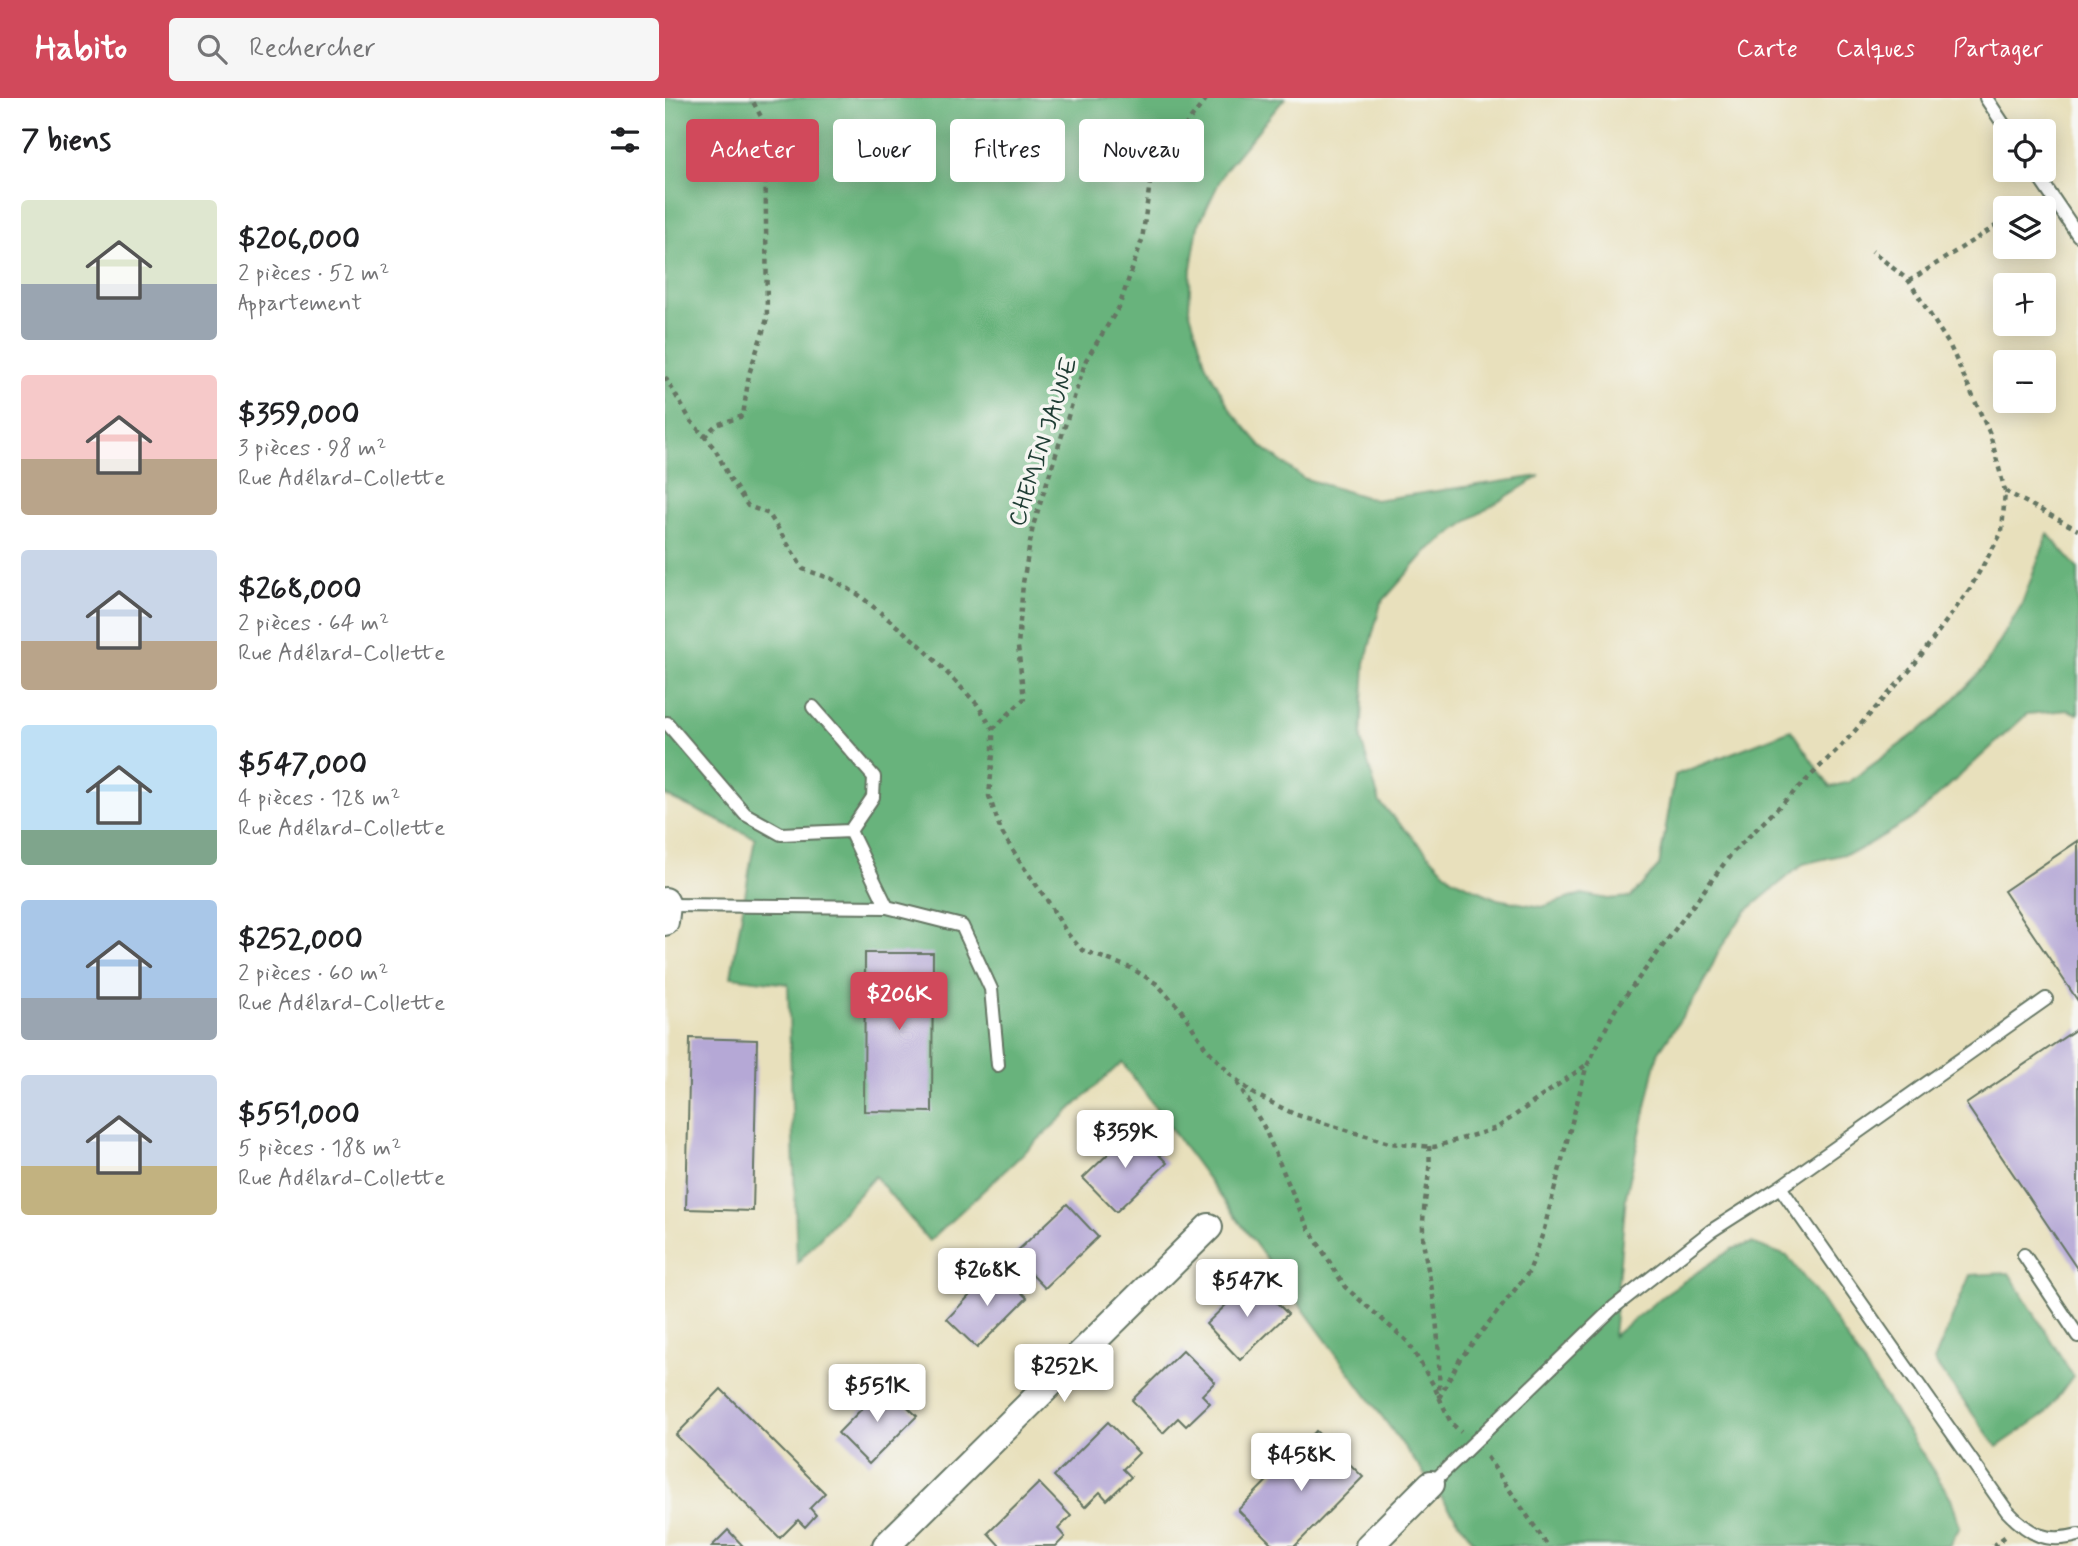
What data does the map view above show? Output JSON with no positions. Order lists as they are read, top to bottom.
{
  "streets": {
    "path": ["CHEMIN JAUNE"]
  },
  "page": {
    "header": "Habito",
    "search": "Rechercher",
    "nav": ["Carte", "Calques", "Partager"],
    "heading": "7 biens",
    "map_buttons": ["+", "−"],
    "chip": [
      "Acheter",
      "Louer",
      "Filtres",
      "Nouveau"
    ],
    "list": [
      {
        "name": "$206,000",
        "note": "2 pièces · 52 m² · Appartement"
      },
      {
        "name": "$359,000",
        "note": "3 pièces · 98 m² · Rue Adélard-Collette"
      },
      {
        "name": "$268,000",
        "note": "2 pièces · 64 m² · Rue Adélard-Collette"
      },
      {
        "name": "$547,000",
        "note": "4 pièces · 128 m² · Rue Adélard-Collette"
      },
      {
        "name": "$252,000",
        "note": "2 pièces · 60 m² · Rue Adélard-Collette"
      },
      {
        "name": "$551,000",
        "note": "5 pièces · 188 m² · Rue Adélard-Collette"
      }
    ],
    "price": [
      "$206K",
      "$359K",
      "$268K",
      "$547K",
      "$252K",
      "$551K",
      "$458K"
    ]
  }
}
